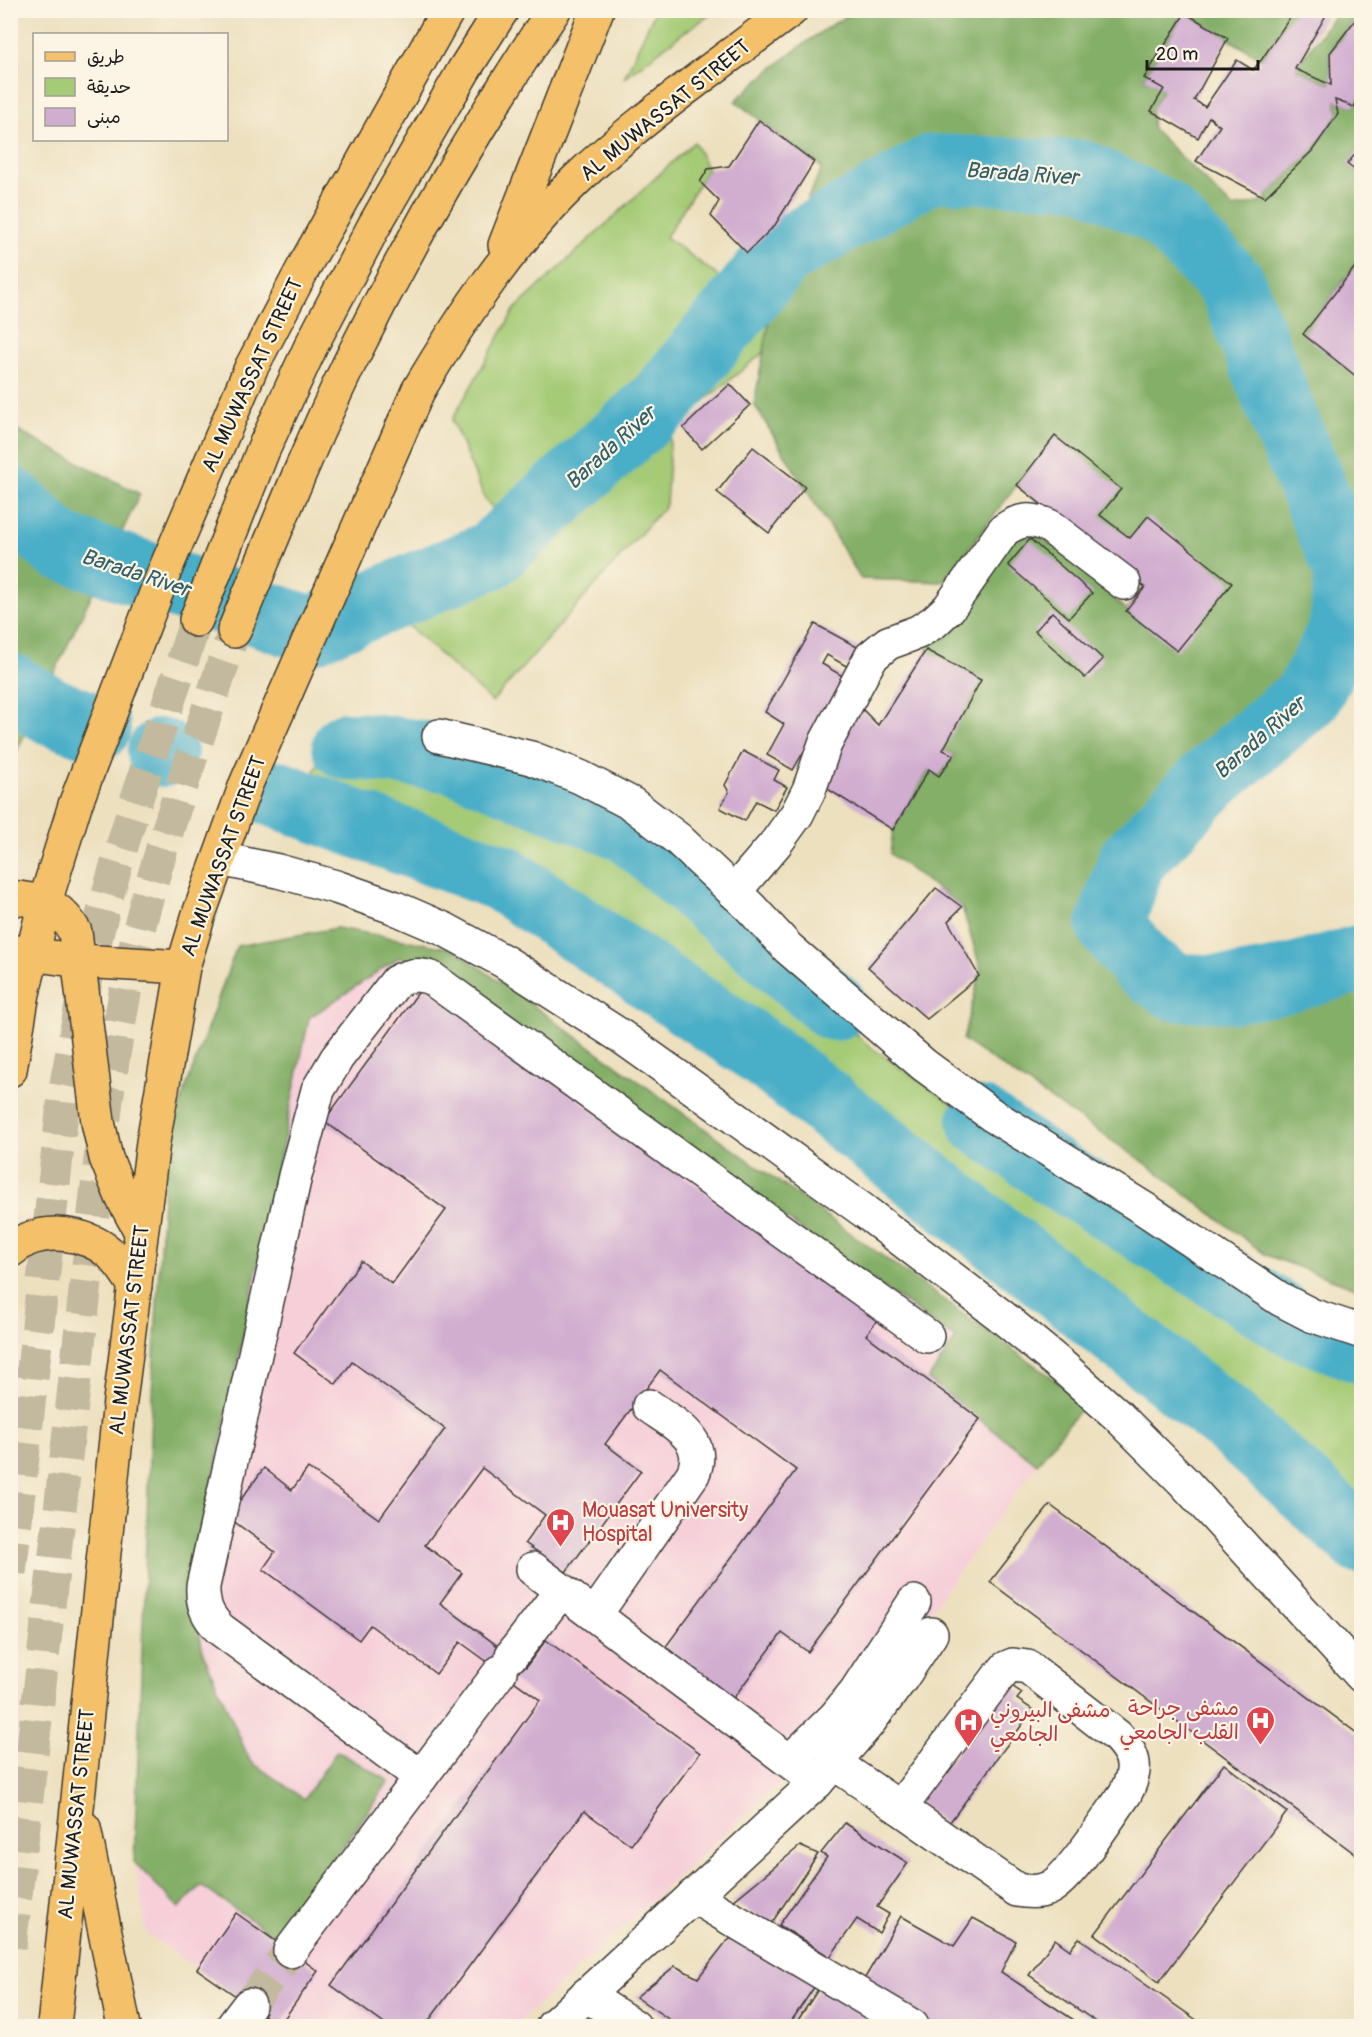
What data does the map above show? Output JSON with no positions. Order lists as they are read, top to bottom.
{
  "streets": {
    "main road": ["AL MUWASSAT STREET"]
  },
  "water": ["Barada River"],
  "places": {
    "hospital": ["Mouasat University Hospital", "مشفى جراحة القلب الجامعي", "مشفى البيروني الجامعي"]
  },
  "legend": ["طريق", "حديقة", "مبنى"],
  "scale_bar": "20 m"
}
